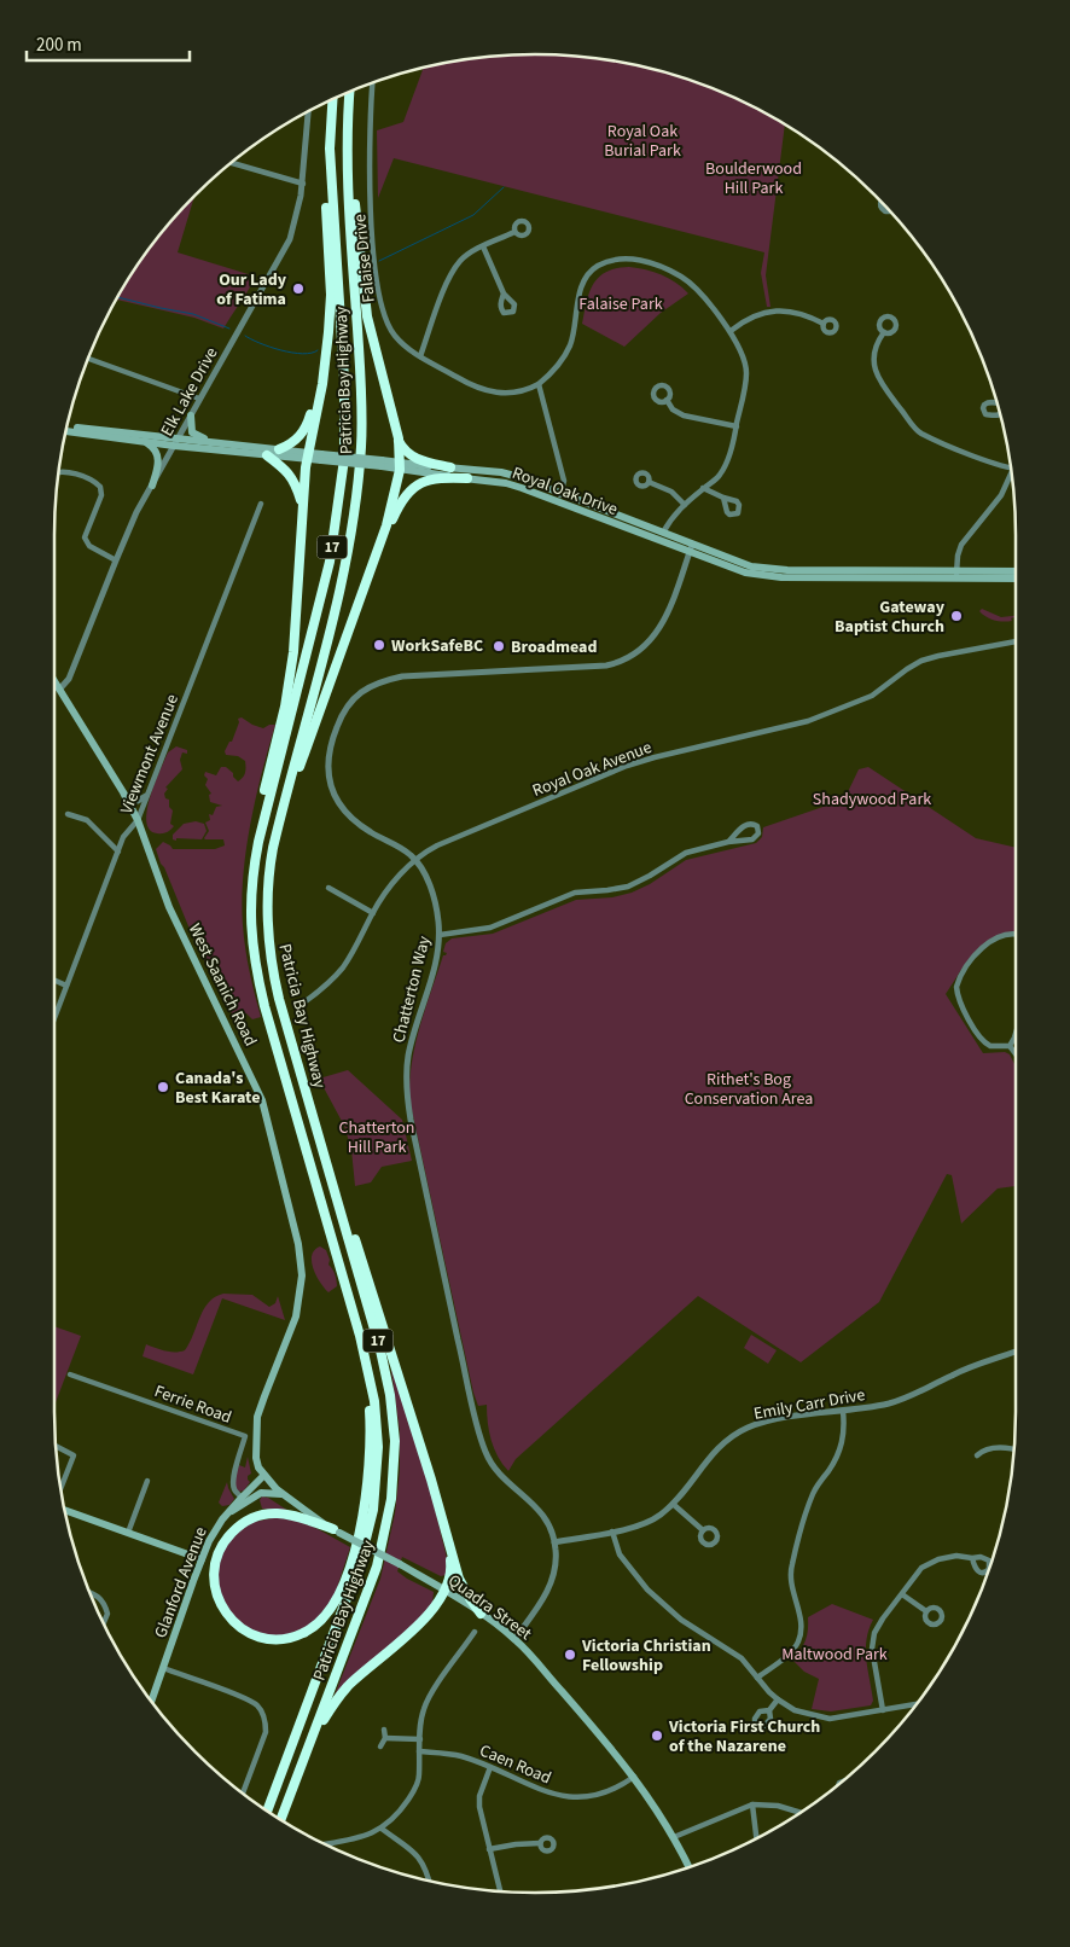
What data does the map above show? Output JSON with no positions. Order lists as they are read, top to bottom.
{
  "streets": {
    "highway": ["Patricia Bay Highway", "17"],
    "main road": [
      "Royal Oak Drive",
      "West Saanich Road",
      "Glanford Avenue",
      "Quadra Street"
    ],
    "street": [
      "Falaise Drive",
      "Elk Lake Drive",
      "Viewmont Avenue",
      "Royal Oak Avenue",
      "Chatterton Way",
      "Ferrie Road",
      "Emily Carr Drive",
      "Caen Road"
    ]
  },
  "crossings": [
    ["Elk Lake Drive", "Royal Oak Drive"],
    ["Elk Lake Drive", "West Saanich Road"],
    ["Royal Oak Drive", "Chatterton Way"],
    ["Viewmont Avenue", "West Saanich Road"],
    ["Royal Oak Avenue", "Chatterton Way"],
    ["West Saanich Road", "Glanford Avenue"],
    ["West Saanich Road", "Quadra Street"],
    ["Chatterton Way", "Emily Carr Drive"],
    ["Chatterton Way", "Quadra Street"],
    ["Ferrie Road", "Glanford Avenue"],
    ["Glanford Avenue", "Quadra Street"],
    ["Quadra Street", "Caen Road"]
  ],
  "parks": [
    "Royal Oak Burial Park",
    "Boulderwood Hill Park",
    "Falaise Park",
    "Shadywood Park",
    "Rithet's Bog Conservation Area",
    "Chatterton Hill Park",
    "Maltwood Park"
  ],
  "places": [
    "Our Lady of Fatima",
    "Gateway Baptist Church",
    "WorkSafeBC",
    "Broadmead",
    "Canada's Best Karate",
    "Victoria Christian Fellowship",
    "Victoria First Church of the Nazarene"
  ],
  "scale_bar": "200 m"
}
